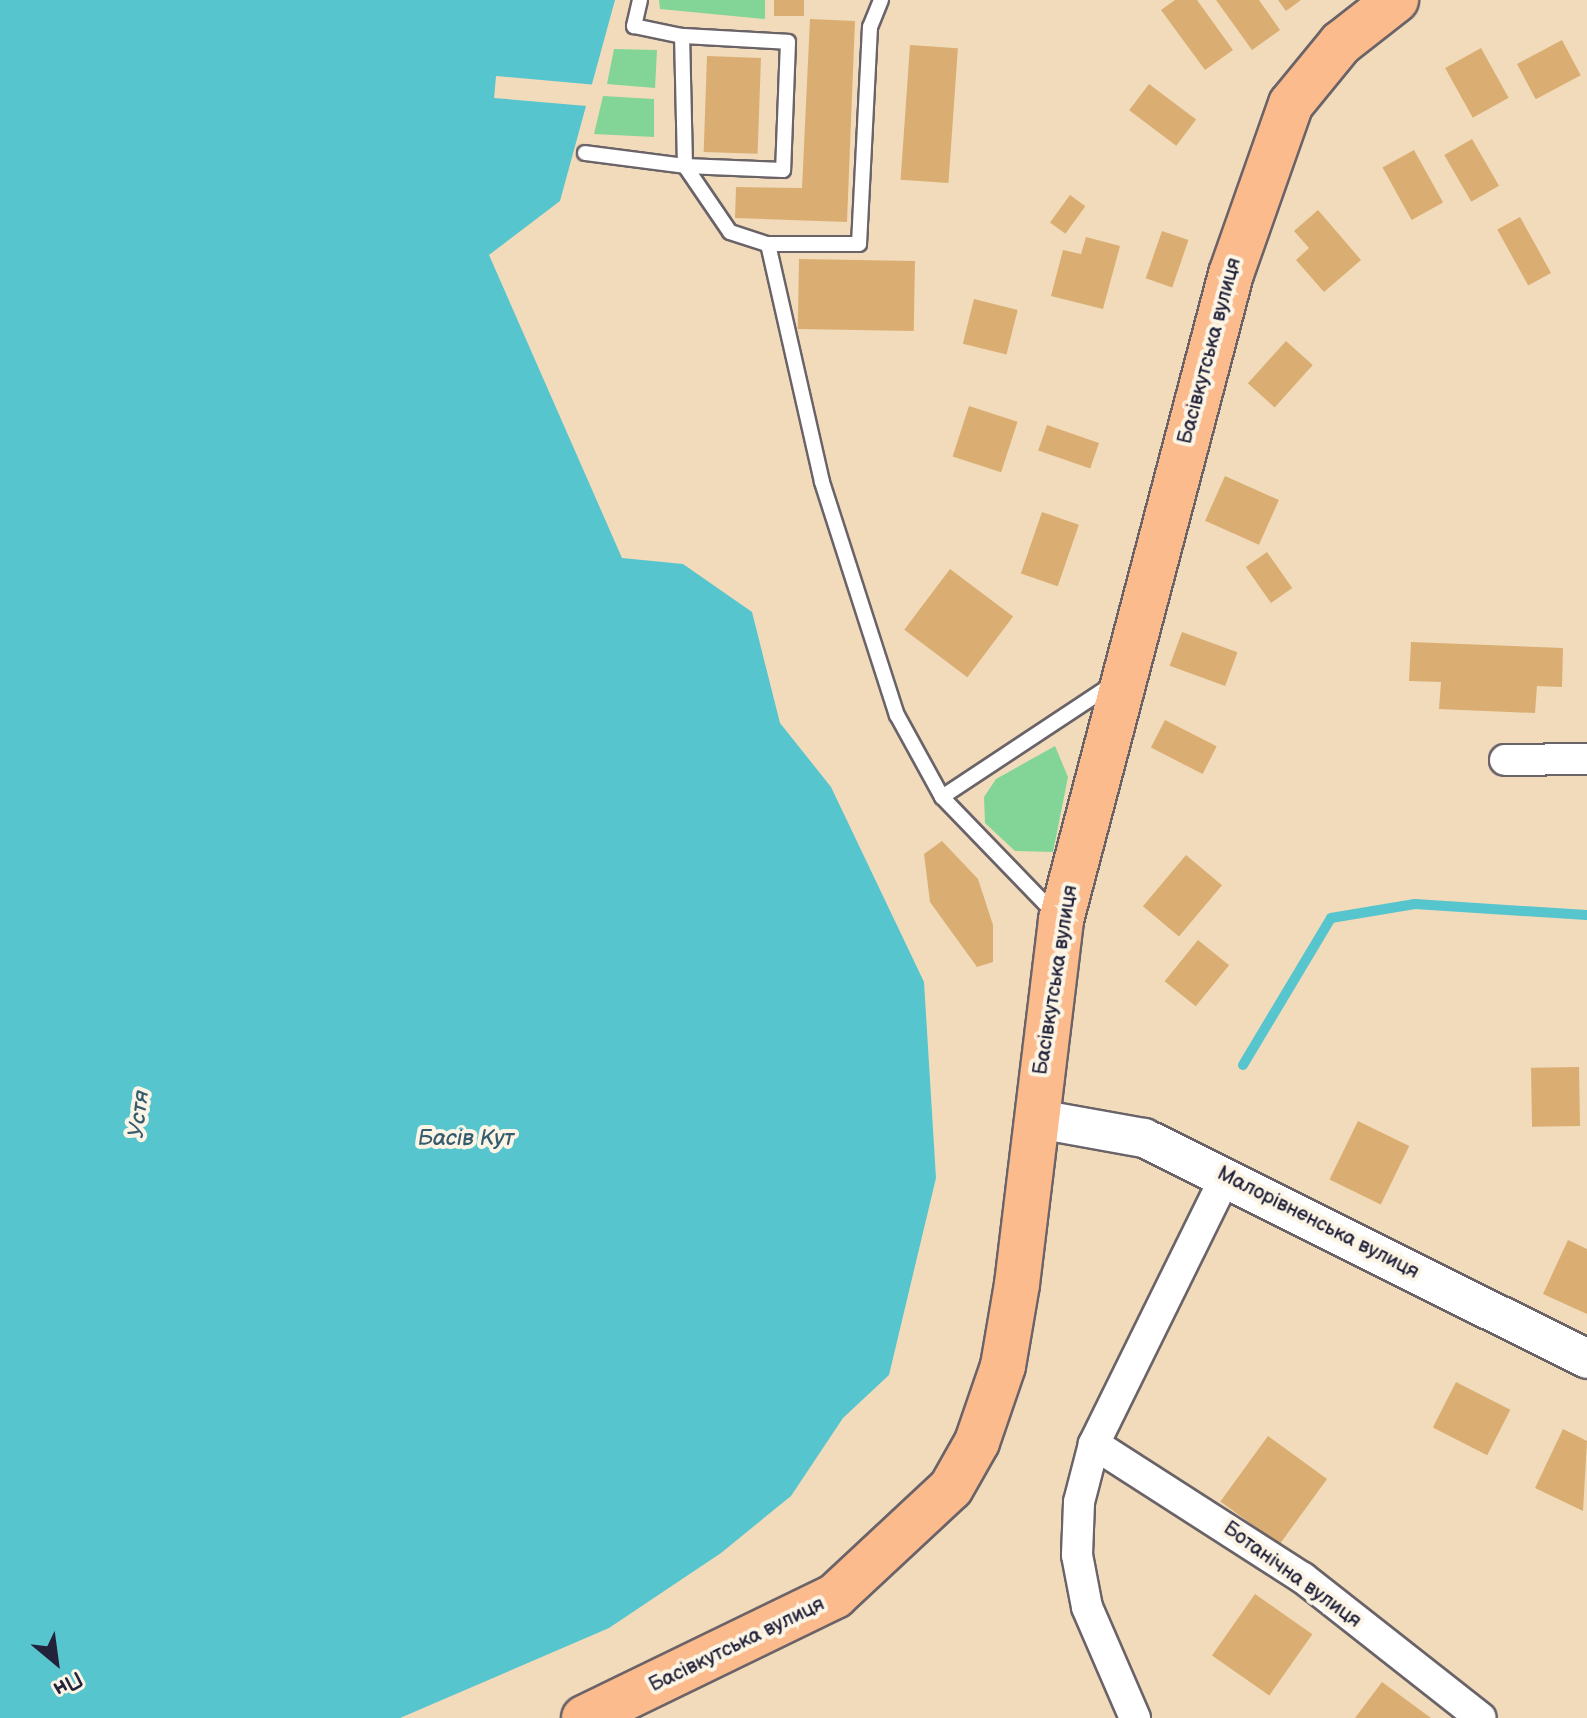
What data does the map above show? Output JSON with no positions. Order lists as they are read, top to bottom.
{
  "streets": {
    "main road": ["Басівкутська вулиця"],
    "street": ["Малорівненська вулиця", "Ботанічна вулиця"]
  },
  "crossings": [
    ["Басівкутська вулиця", "Малорівненська вулиця"]
  ],
  "water": ["Устя", "Басів Кут"],
  "north": "bottom right"
}
